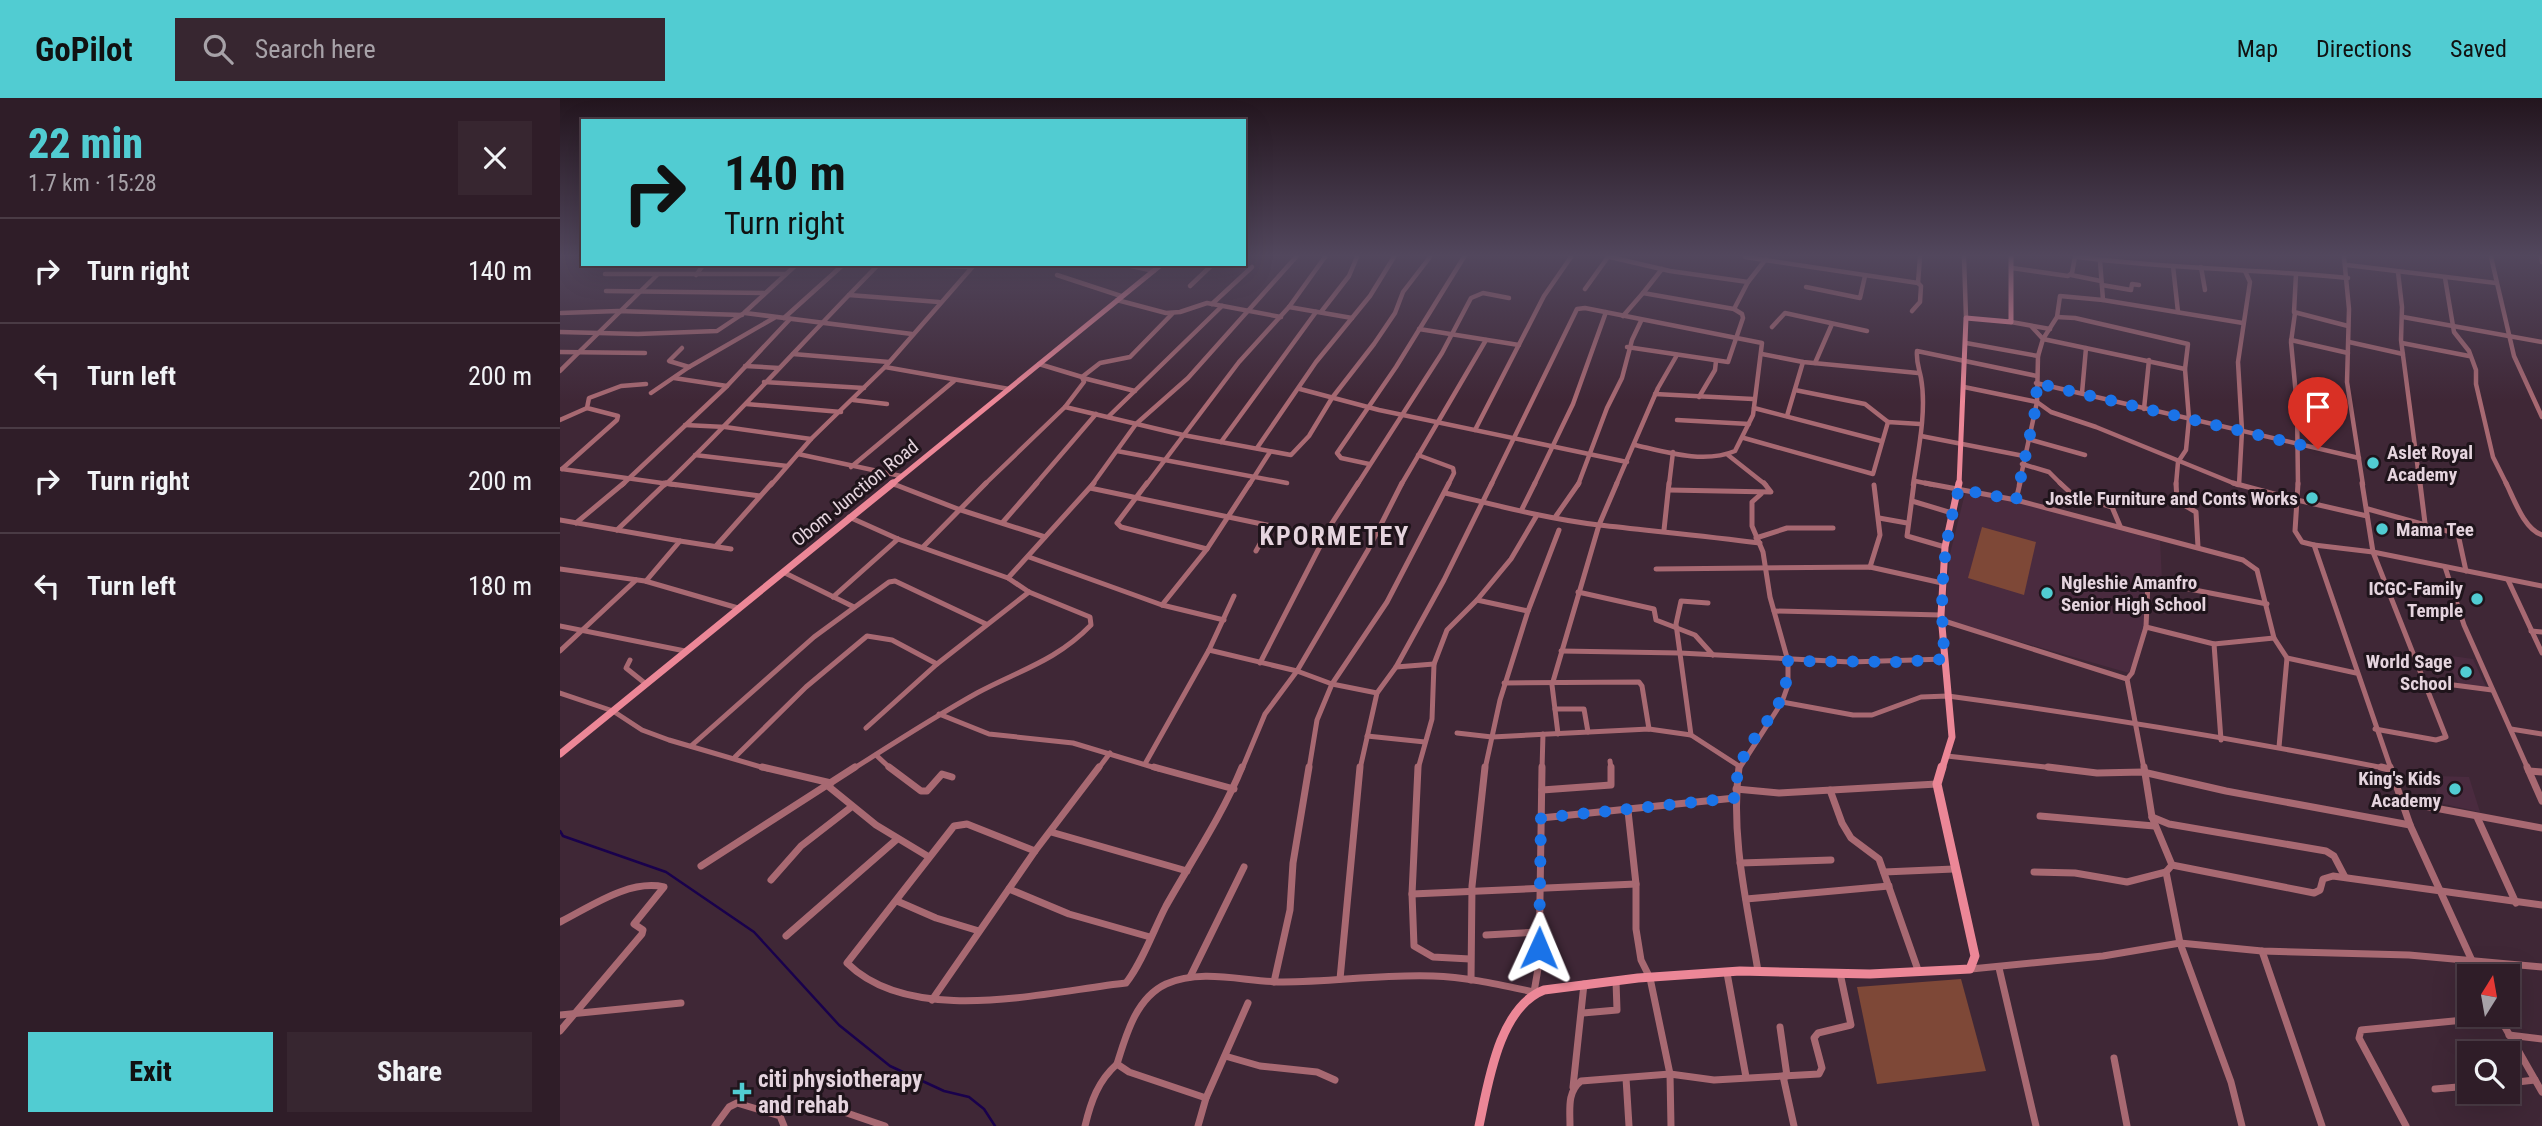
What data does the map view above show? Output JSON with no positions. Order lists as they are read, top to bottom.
{
  "streets": {
    "street": ["Obom Junction Road"]
  },
  "districts": ["KPORMETEY"],
  "places": {
    "other": [
      "Aslet Royal Academy",
      "Jostle Furniture and Conts Works",
      "Mama Tee",
      "Ngleshie Amanfro Senior High School",
      "ICGC-Family Temple",
      "World Sage School",
      "King's Kids Academy"
    ],
    "health": ["citi physiotherapy and rehab"]
  },
  "north": "top",
  "page": {
    "header": "GoPilot",
    "search": "Search here",
    "nav": ["Map", "Directions", "Saved"],
    "heading": ["22 min", "1.7 km · 15:28"],
    "turn": ["140 m", "Turn right"],
    "list": [
      {
        "name": "Turn right",
        "value": "140 m"
      },
      {
        "name": "Turn left",
        "value": "200 m"
      },
      {
        "name": "Turn right",
        "value": "200 m"
      },
      {
        "name": "Turn left",
        "value": "180 m"
      }
    ],
    "buttons": ["Exit", "Share"]
  }
}
